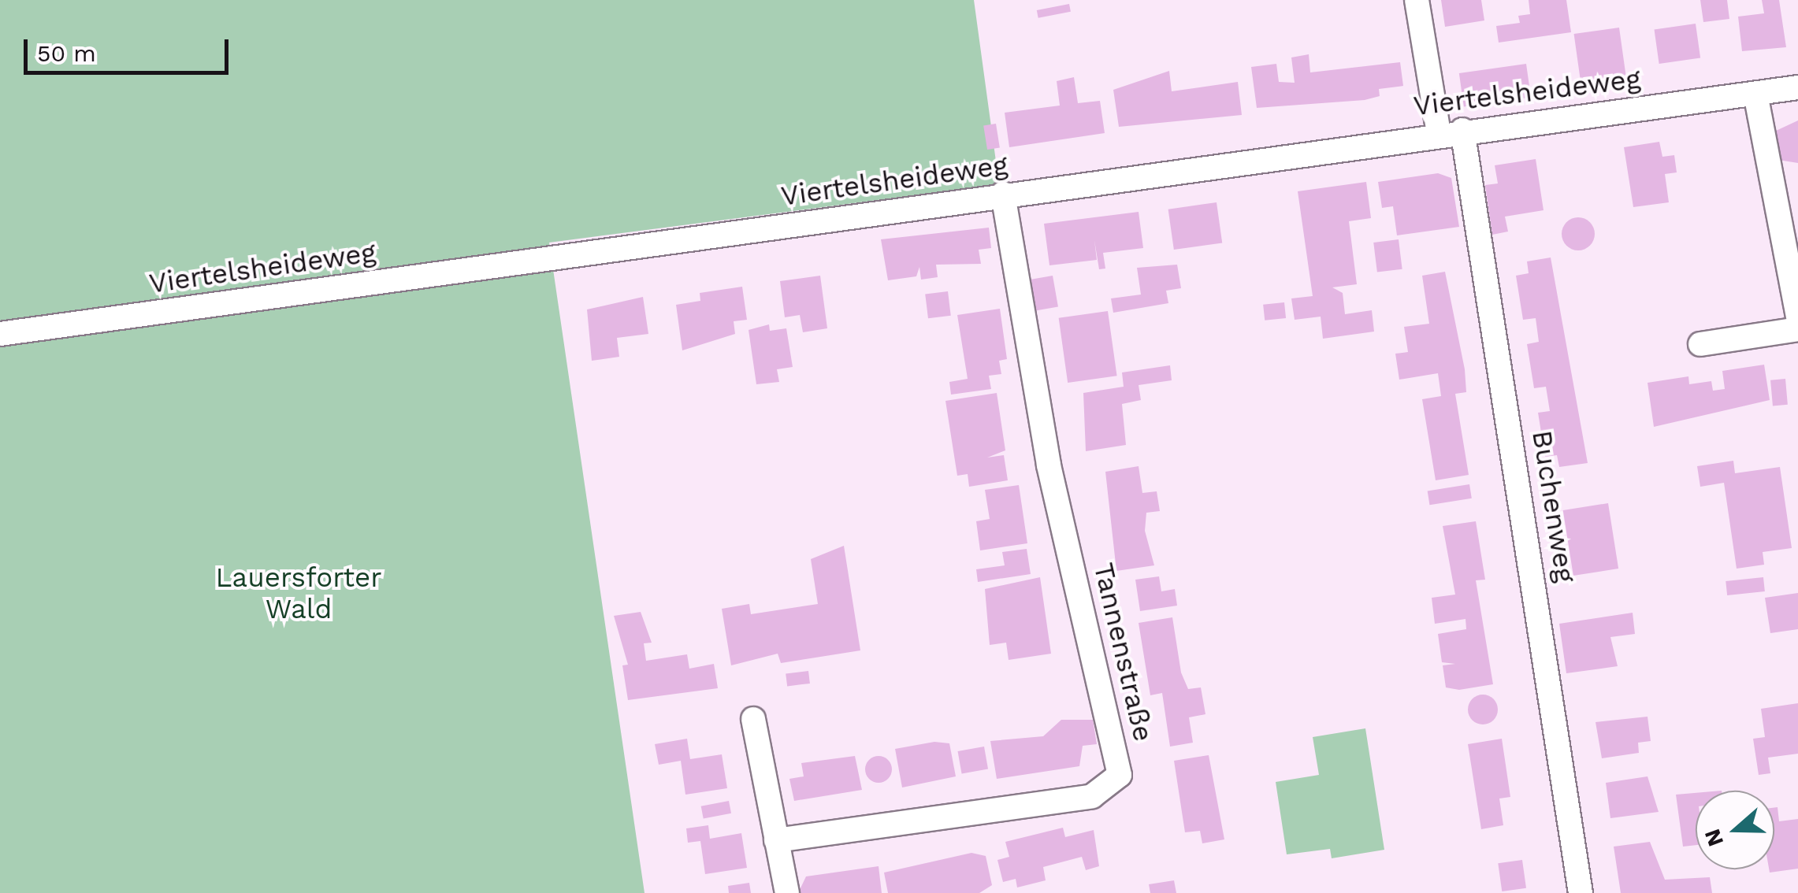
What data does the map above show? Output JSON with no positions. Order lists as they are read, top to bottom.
{
  "streets": {
    "street": ["Viertelsheideweg", "Buchenweg", "Tannenstraße"]
  },
  "crossings": [
    ["Viertelsheideweg", "Buchenweg"],
    ["Viertelsheideweg", "Tannenstraße"]
  ],
  "parks": ["Lauersforter Wald"],
  "scale_bar": "50 m",
  "north": "left"
}
